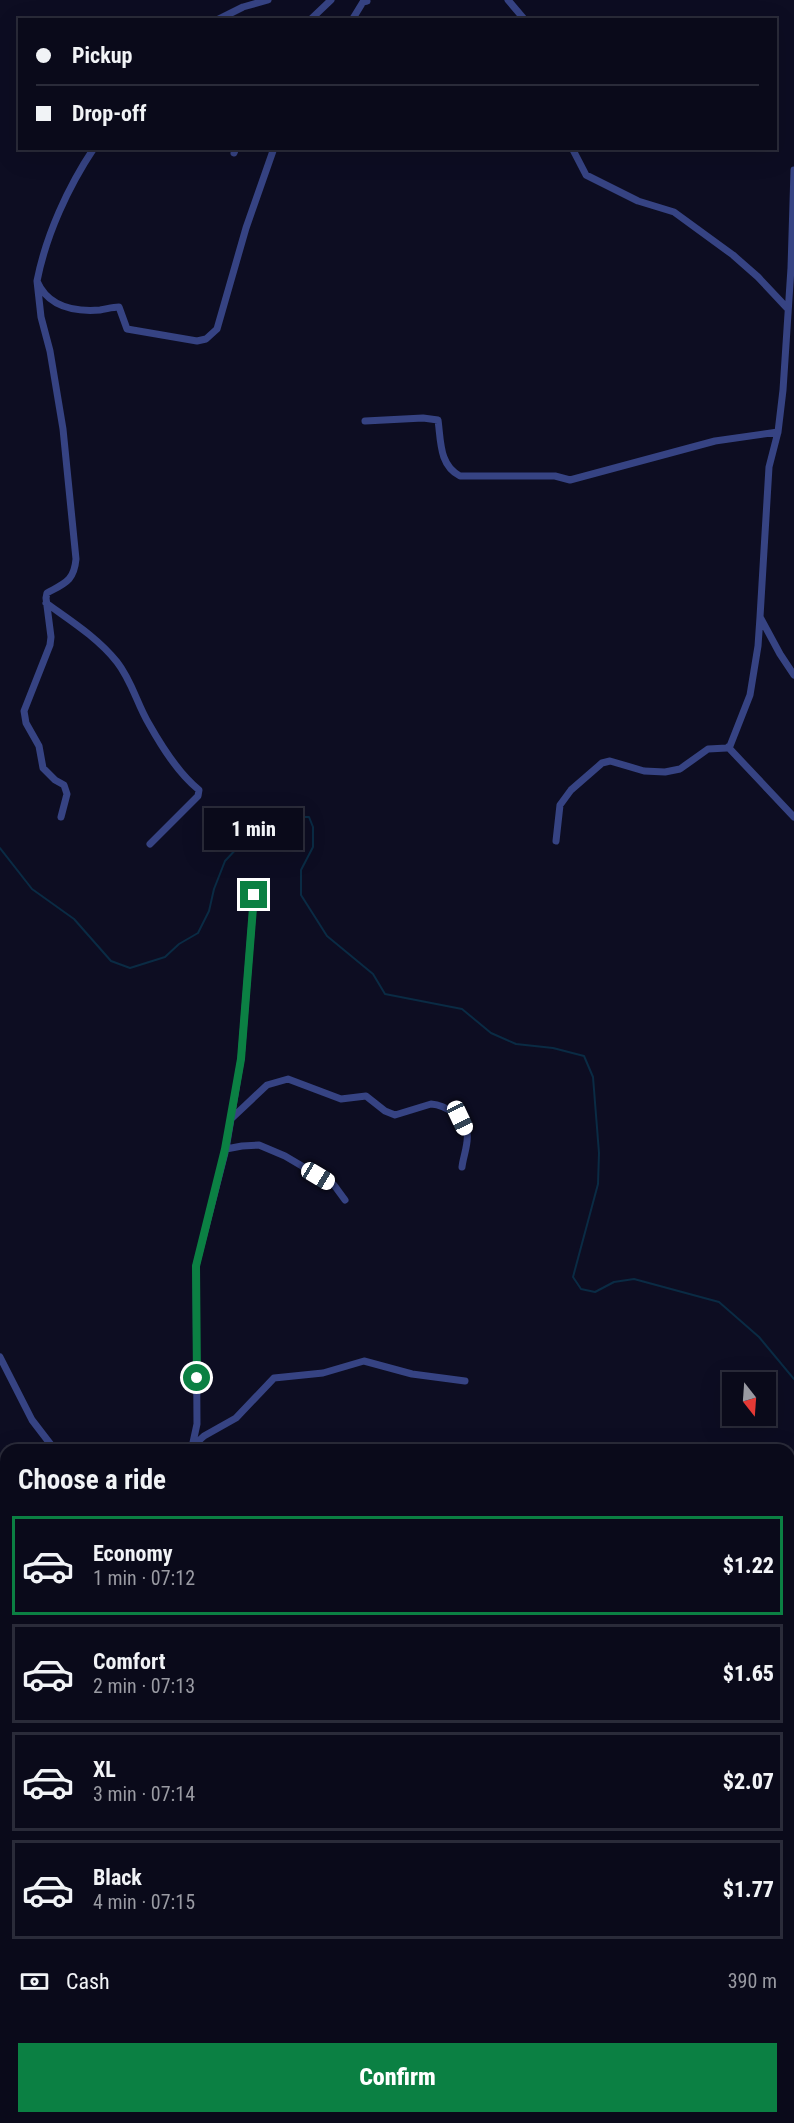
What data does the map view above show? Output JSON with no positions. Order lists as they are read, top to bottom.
{
  "north": "bottom",
  "page": {
    "banner": ["Pickup", "Drop-off"],
    "bubble": "1 min",
    "heading": "Choose a ride",
    "list": [
      {
        "name": "Economy",
        "note": "1 min · 07:12",
        "value": "$1.22"
      },
      {
        "name": "Comfort",
        "note": "2 min · 07:13",
        "value": "$1.65"
      },
      {
        "name": "XL",
        "note": "3 min · 07:14",
        "value": "$2.07"
      },
      {
        "name": "Black",
        "note": "4 min · 07:15",
        "value": "$1.77"
      }
    ],
    "pay": ["Cash", "390 m"],
    "buttons": "Confirm"
  }
}
